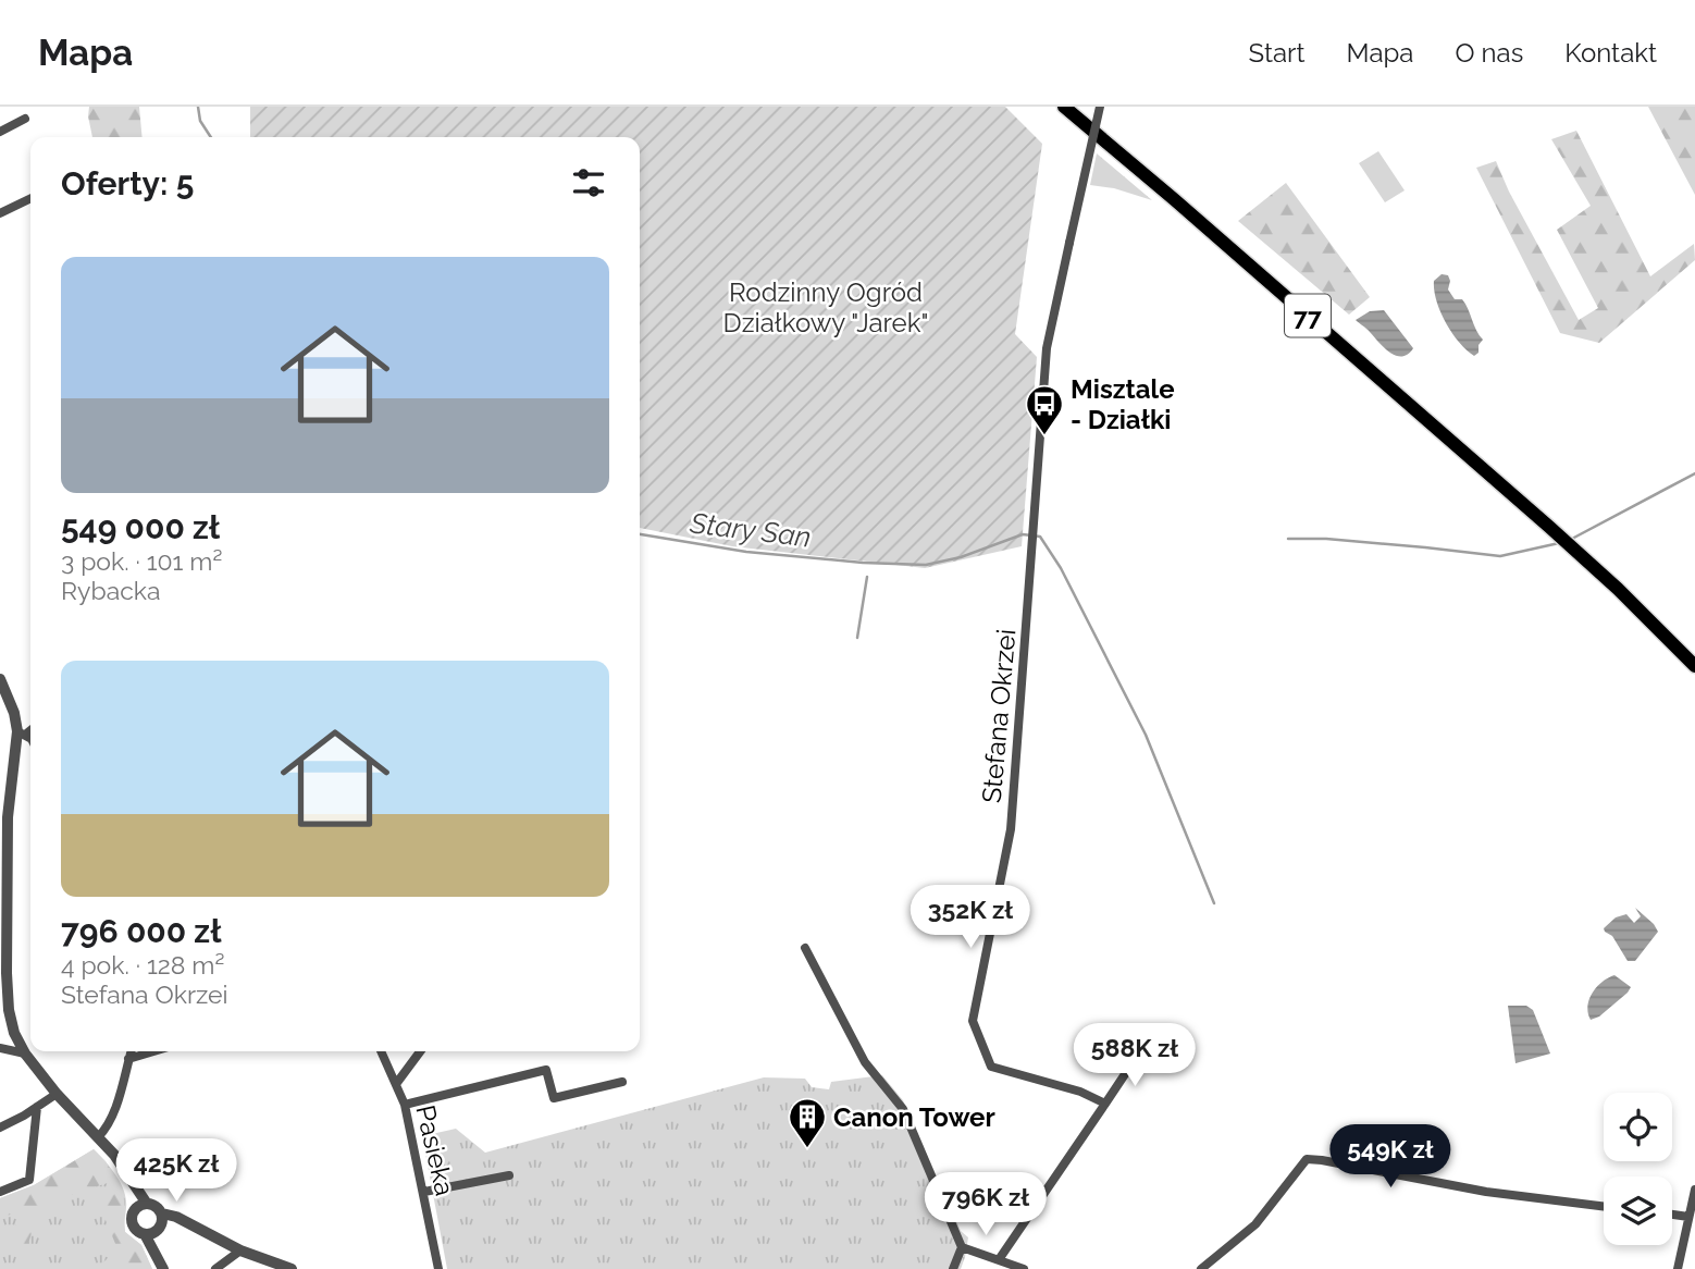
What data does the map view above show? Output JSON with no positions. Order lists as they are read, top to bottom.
{
  "streets": {
    "main road": ["77"],
    "street": ["Stefana Okrzei", "Pasieka"]
  },
  "water": ["Stary San"],
  "parks": ["Rodzinny Ogród Działkowy \"Jarek\""],
  "places": {
    "bus stop": ["Misztale - Działki"],
    "building": ["Canon Tower"]
  },
  "page": {
    "header": "Mapa",
    "nav": [
      "Start",
      "Mapa",
      "O nas",
      "Kontakt"
    ],
    "heading": "Oferty: 5",
    "list": [
      {
        "name": "549 000 zł",
        "note": "3 pok. · 101 m² · Rybacka"
      },
      {
        "name": "796 000 zł",
        "note": "4 pok. · 128 m² · Stefana Okrzei"
      }
    ],
    "price": [
      "352K zł",
      "588K zł",
      "549K zł",
      "425K zł",
      "796K zł"
    ]
  }
}
